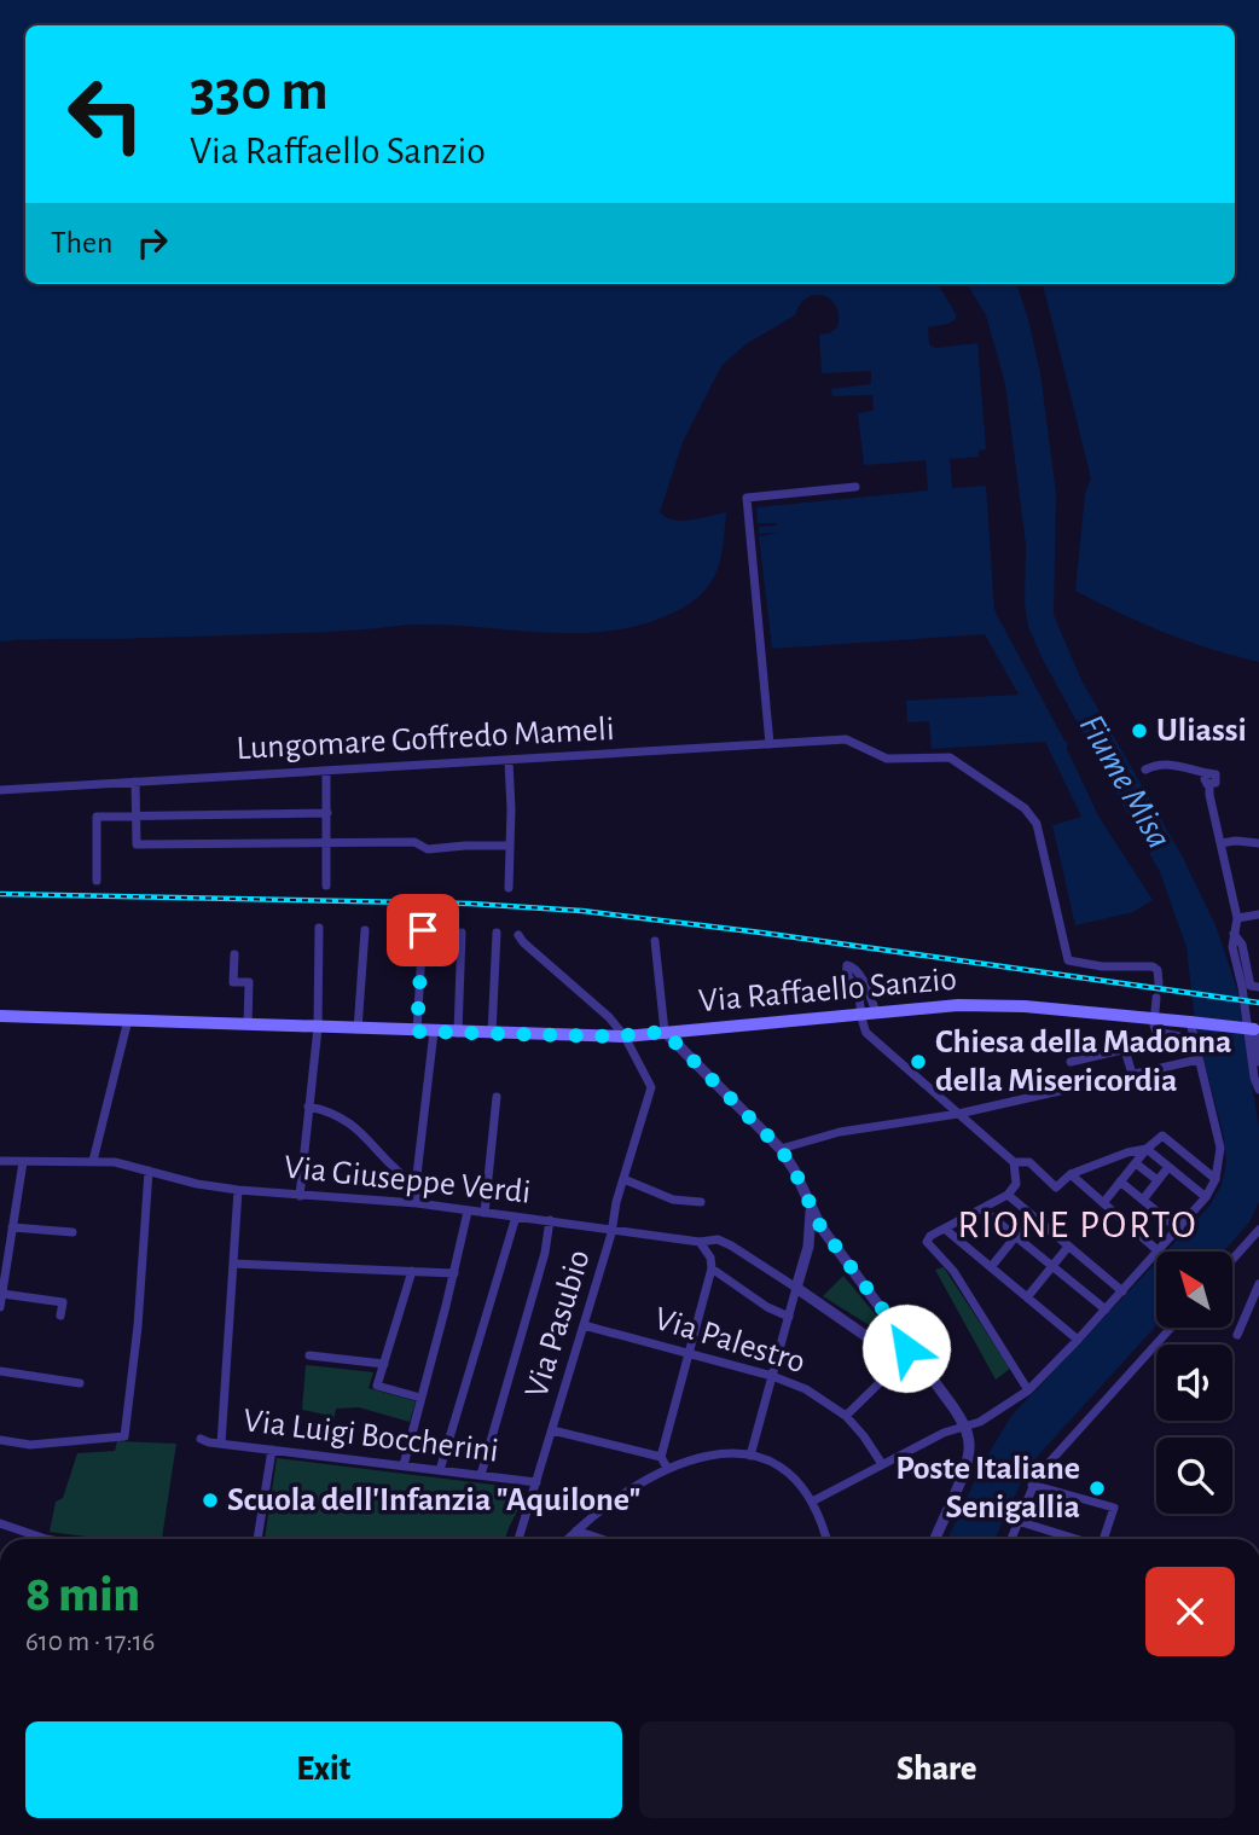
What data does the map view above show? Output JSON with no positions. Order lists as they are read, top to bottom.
{
  "streets": {
    "main road": ["Via Raffaello Sanzio"],
    "street": [
      "Lungomare Goffredo Mameli",
      "Via Giuseppe Verdi",
      "Via Pasubio",
      "Via Palestro",
      "Via Luigi Boccherini"
    ]
  },
  "crossings": [
    ["Via Raffaello Sanzio", "Via Pasubio"],
    ["Via Giuseppe Verdi", "Via Pasubio"],
    ["Via Pasubio", "Via Palestro"],
    ["Via Pasubio", "Via Luigi Boccherini"]
  ],
  "districts": ["RIONE PORTO"],
  "water": ["Fiume Misa"],
  "places": [
    "Uliassi",
    "Chiesa della Madonna della Misericordia",
    "Poste Italiane Senigallia",
    "Scuola dell'Infanzia \"Aquilone\""
  ],
  "north": "top left",
  "page": {
    "turn": ["330 m", "Via Raffaello Sanzio"],
    "then": "Then",
    "heading": ["8 min", "610 m · 17:16"],
    "buttons": ["Exit", "Share"]
  }
}
